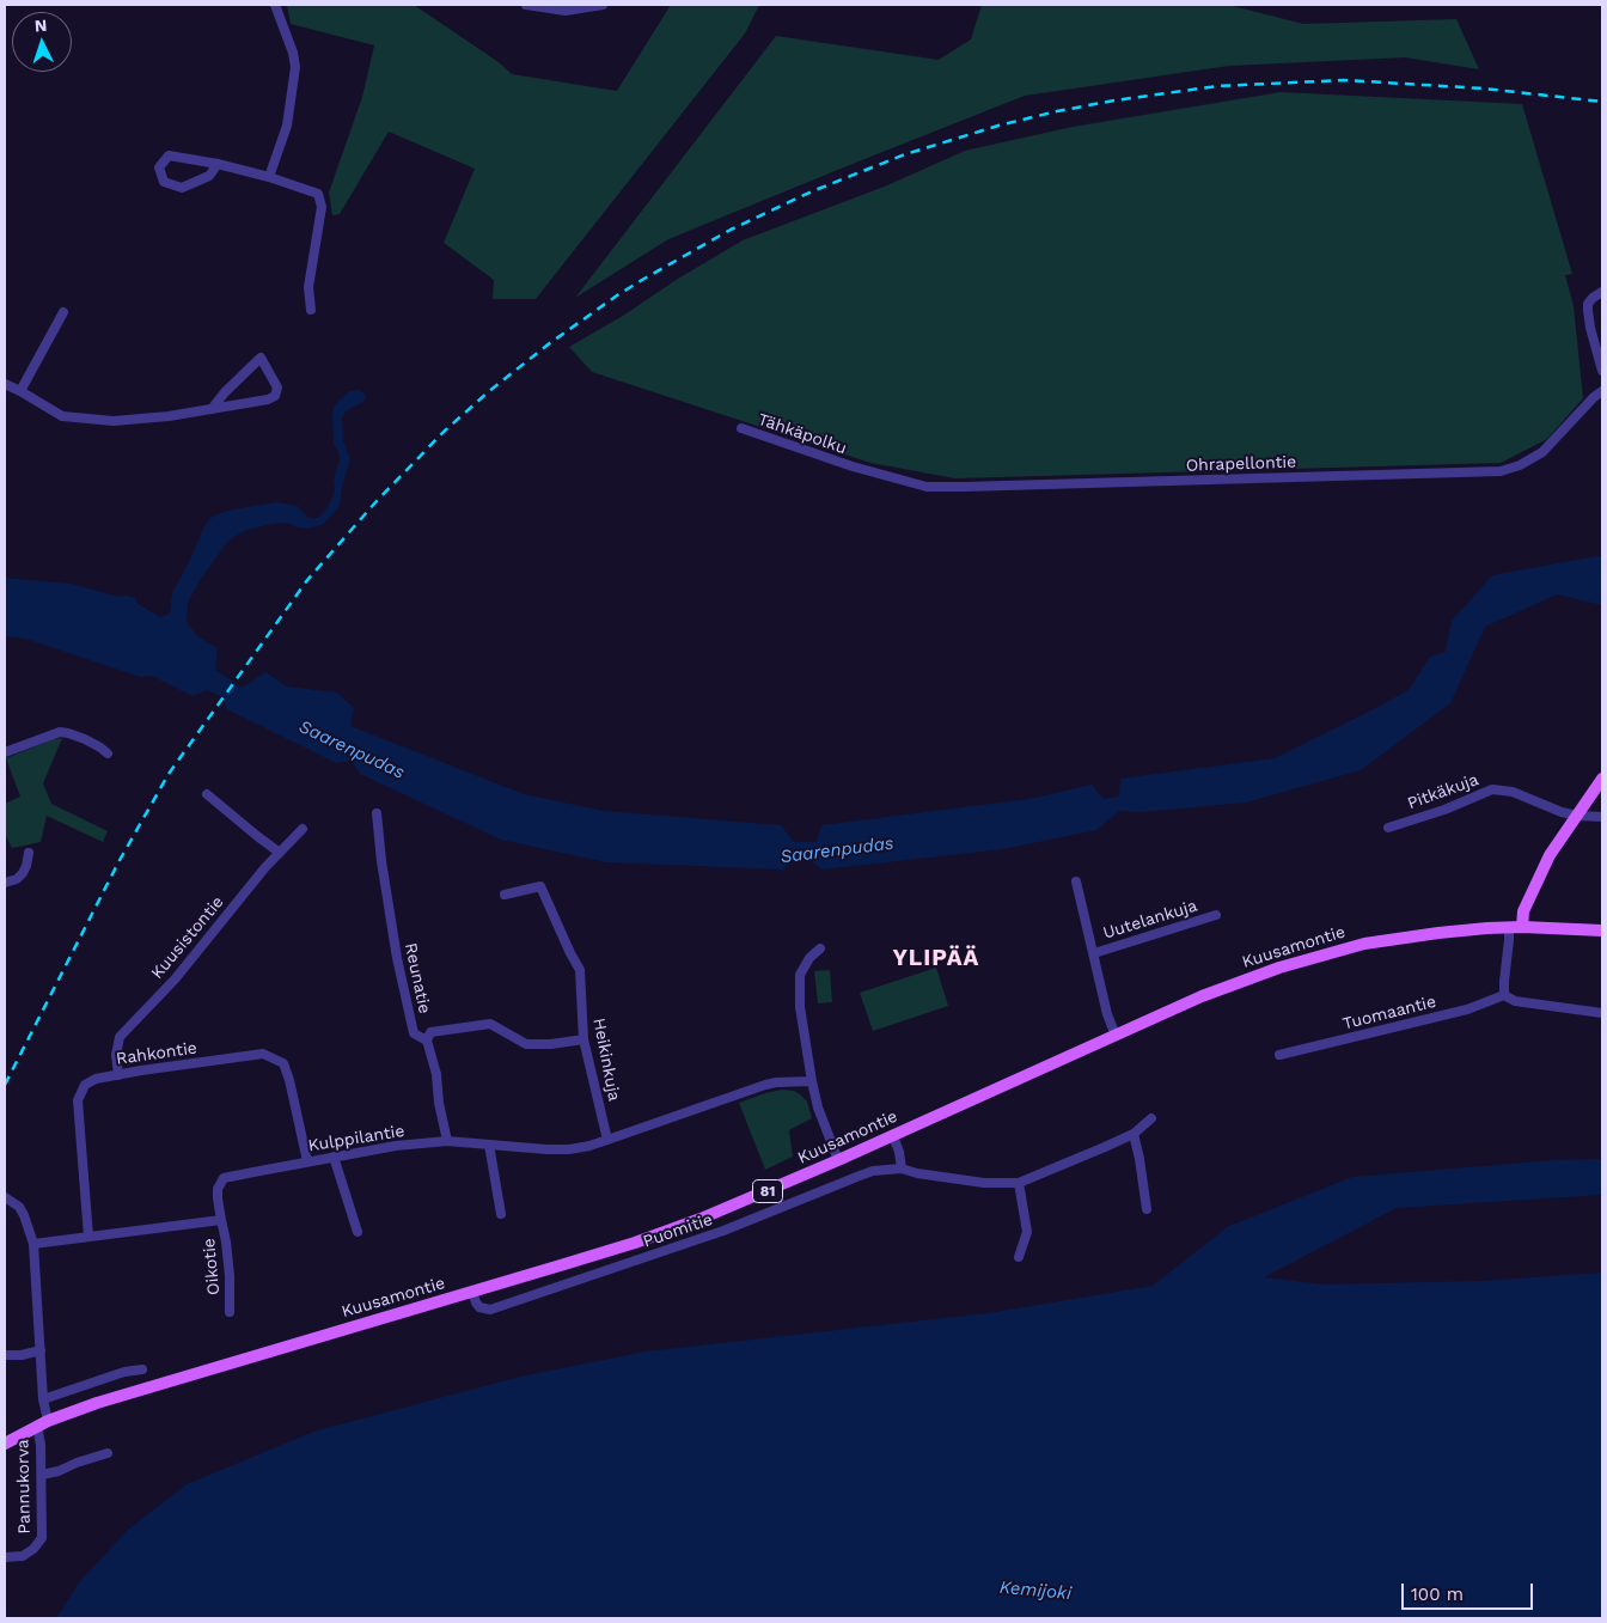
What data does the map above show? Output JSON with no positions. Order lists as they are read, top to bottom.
{
  "streets": {
    "main road": ["Kuusamontie", "81"],
    "street": [
      "Tähkäpolku",
      "Ohrapellontie",
      "Pitkäkuja",
      "Uutelankuja",
      "Kuusistontie",
      "Reunatie",
      "Tuomaantie",
      "Rahkontie",
      "Heikinkuja",
      "Kulppilantie",
      "Puomitie",
      "Oikotie",
      "Pannukorva"
    ]
  },
  "crossings": [
    ["Tähkäpolku", "Ohrapellontie"],
    ["Uutelankuja", "Kuusamontie"],
    ["Kuusistontie", "Rahkontie"],
    ["Kuusamontie", "Puomitie"],
    ["Kuusamontie", "Pannukorva"],
    ["Reunatie", "Kulppilantie"],
    ["Rahkontie", "Kulppilantie"],
    ["Heikinkuja", "Kulppilantie"],
    ["Kulppilantie", "Oikotie"]
  ],
  "districts": ["YLIPÄÄ"],
  "water": ["Saarenpudas", "Kemijoki"],
  "scale_bar": "100 m",
  "north": "top"
}
